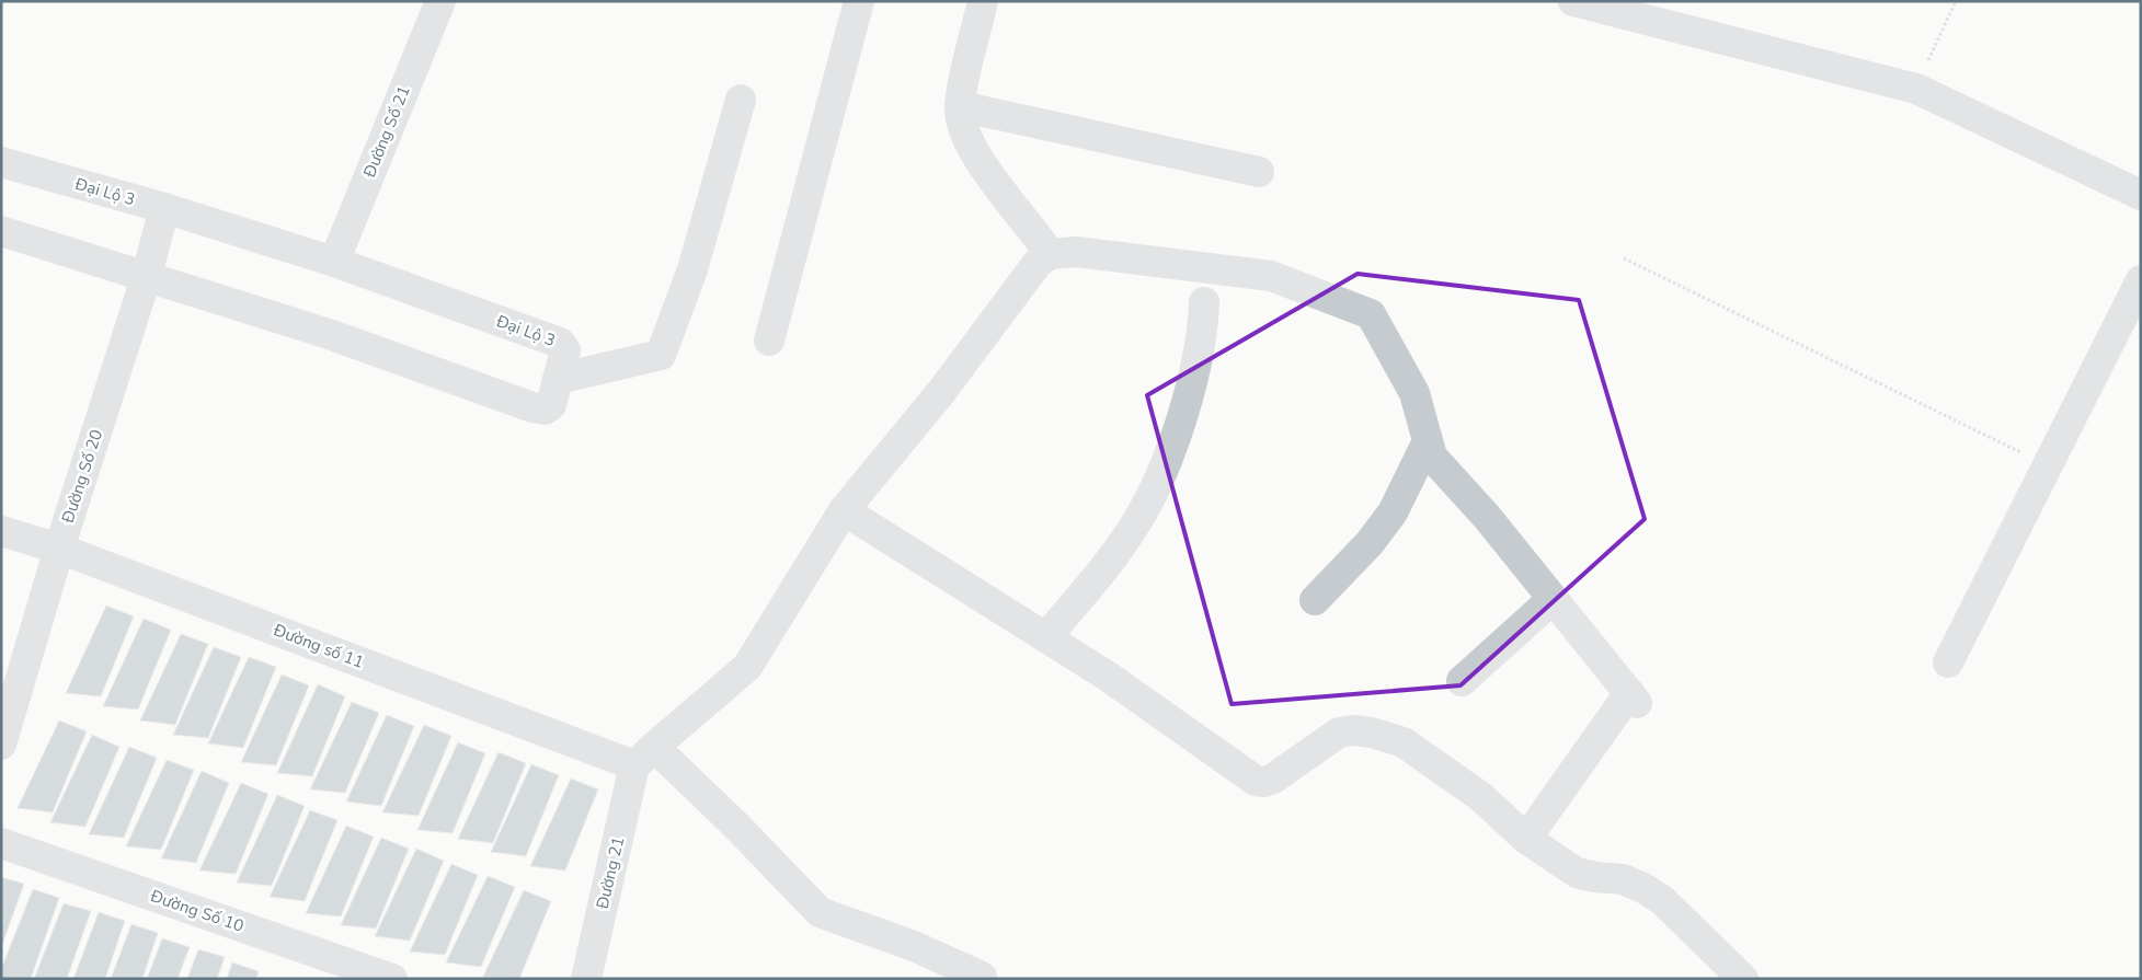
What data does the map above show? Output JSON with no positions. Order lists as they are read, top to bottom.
{
  "streets": {
    "street": [
      "Đường Số 21",
      "Đại Lộ 3",
      "Đường Số 20",
      "Đường số 11",
      "Đường 21",
      "Đường Số 10"
    ]
  },
  "crossings": [
    ["Đường Số 21", "Đại Lộ 3"],
    ["Đại Lộ 3", "Đường Số 20"],
    ["Đường Số 20", "Đường số 11"],
    ["Đường số 11", "Đường 21"]
  ]
}
